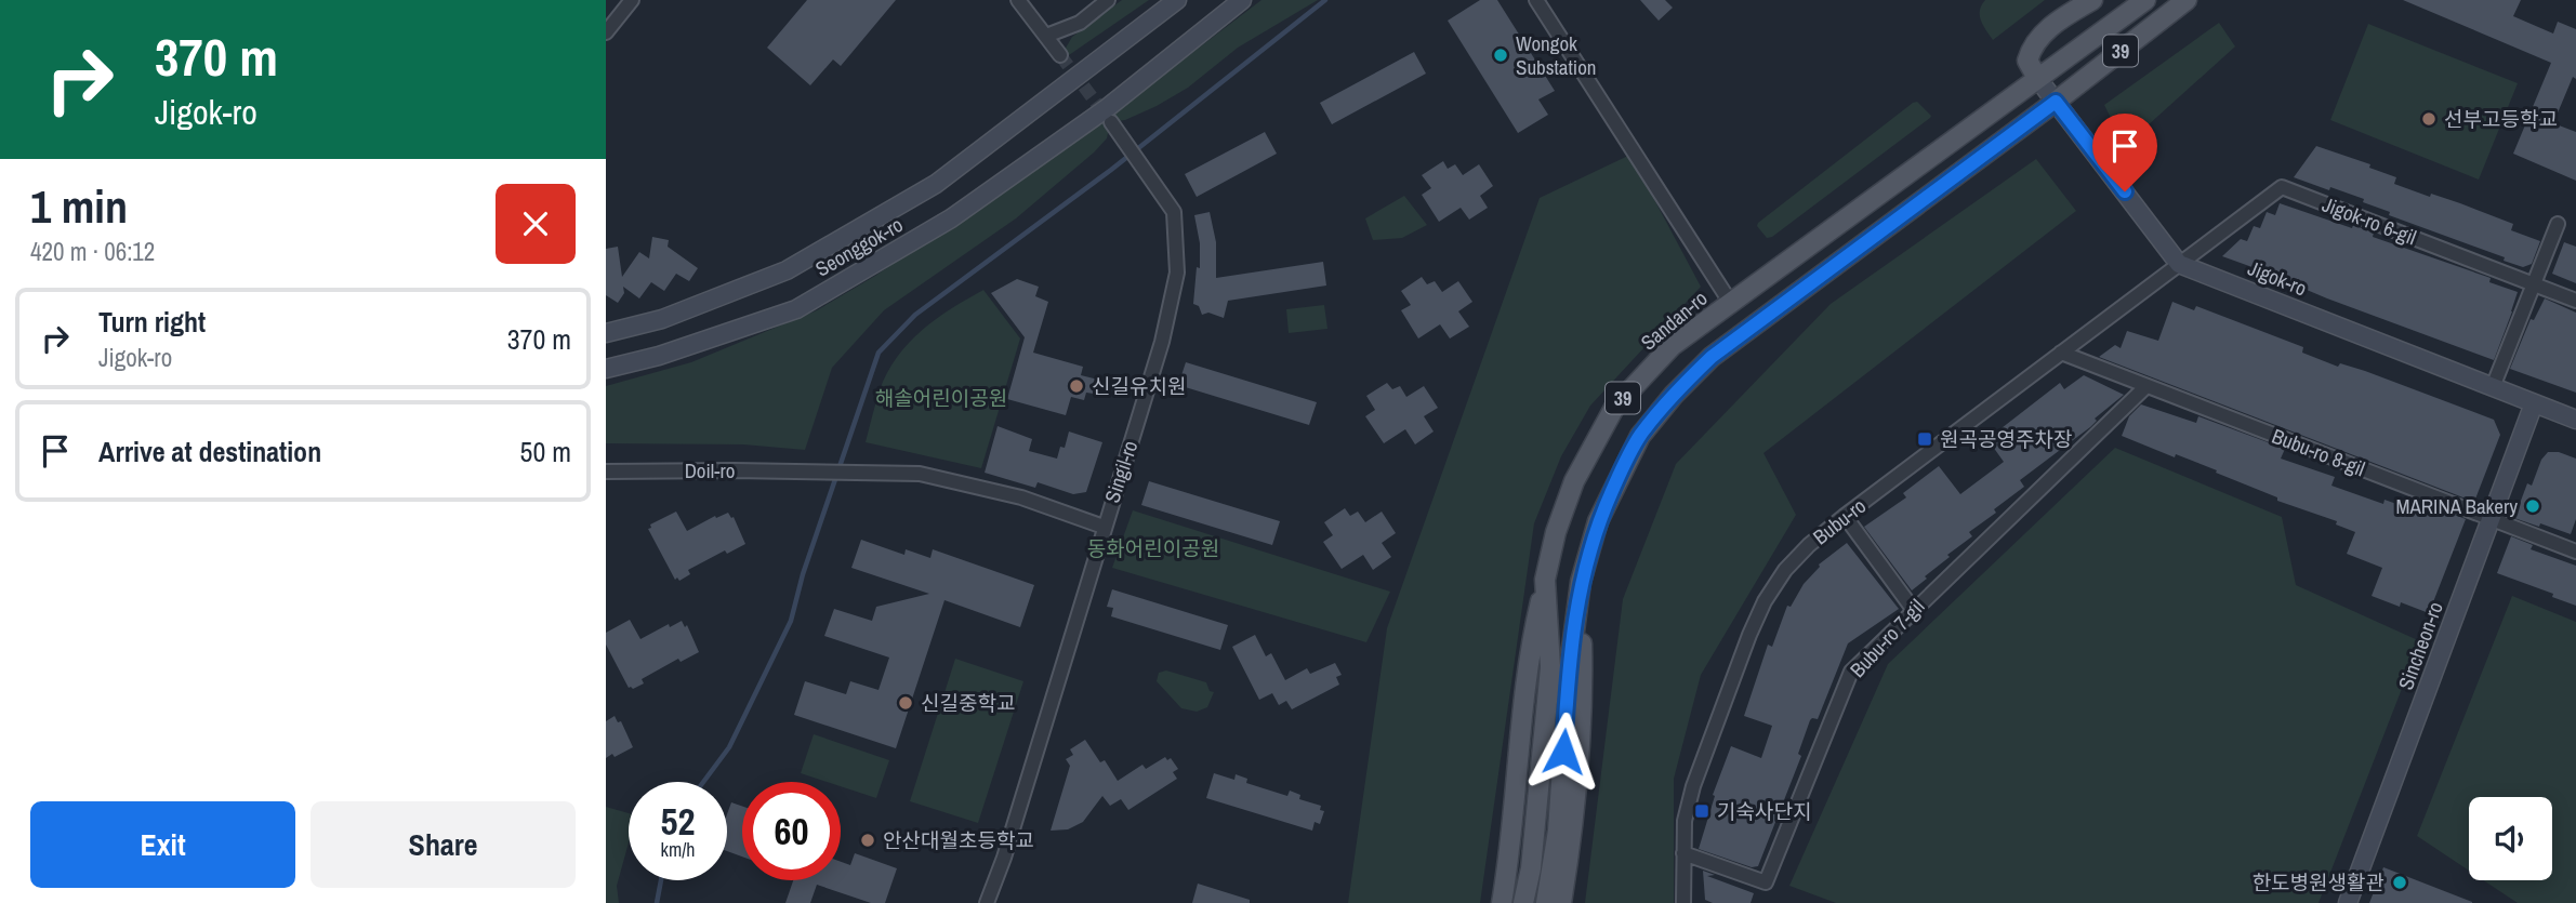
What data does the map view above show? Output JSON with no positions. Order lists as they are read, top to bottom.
{
  "streets": {
    "main road": [
      "39",
      "Seonggok-ro",
      "Jigok-ro",
      "Sandan-ro",
      "Sincheon-ro"
    ],
    "street": [
      "Jigok-ro 6-gil",
      "Bubu-ro 8-gil",
      "Doil-ro",
      "Singil-ro",
      "Bubu-ro",
      "Bubu-ro 7-gil"
    ]
  },
  "crossings": [
    ["Jigok-ro 6-gil", "Jigok-ro"],
    ["Jigok-ro 6-gil", "Bubu-ro"],
    ["Seonggok-ro", "Singil-ro"],
    ["Jigok-ro", "Bubu-ro"],
    ["Jigok-ro", "Sincheon-ro"],
    ["Bubu-ro 8-gil", "Bubu-ro"],
    ["Bubu-ro 8-gil", "Bubu-ro 7-gil"],
    ["Bubu-ro 8-gil", "Sincheon-ro"],
    ["Doil-ro", "Singil-ro"],
    ["Bubu-ro", "Bubu-ro 7-gil"]
  ],
  "parks": ["해솔어린이공원", "동화어린이공원"],
  "places": {
    "other": [
      "Wongok Substation",
      "선부고등학교",
      "신길유치원",
      "MARINA Bakery",
      "신길중학교",
      "안산대월초등학교",
      "한도병원생활관"
    ],
    "transit": ["원곡공영주차장", "기숙사단지"]
  },
  "page": {
    "turn": ["370 m", "Jigok-ro"],
    "heading": ["1 min", "420 m · 06:12"],
    "list": [
      {
        "name": "Turn right",
        "note": "Jigok-ro",
        "value": "370 m"
      },
      {
        "name": "Arrive at destination",
        "value": "50 m"
      }
    ],
    "speed": "52 km/h",
    "limit": "60",
    "buttons": ["Exit", "Share"]
  }
}
